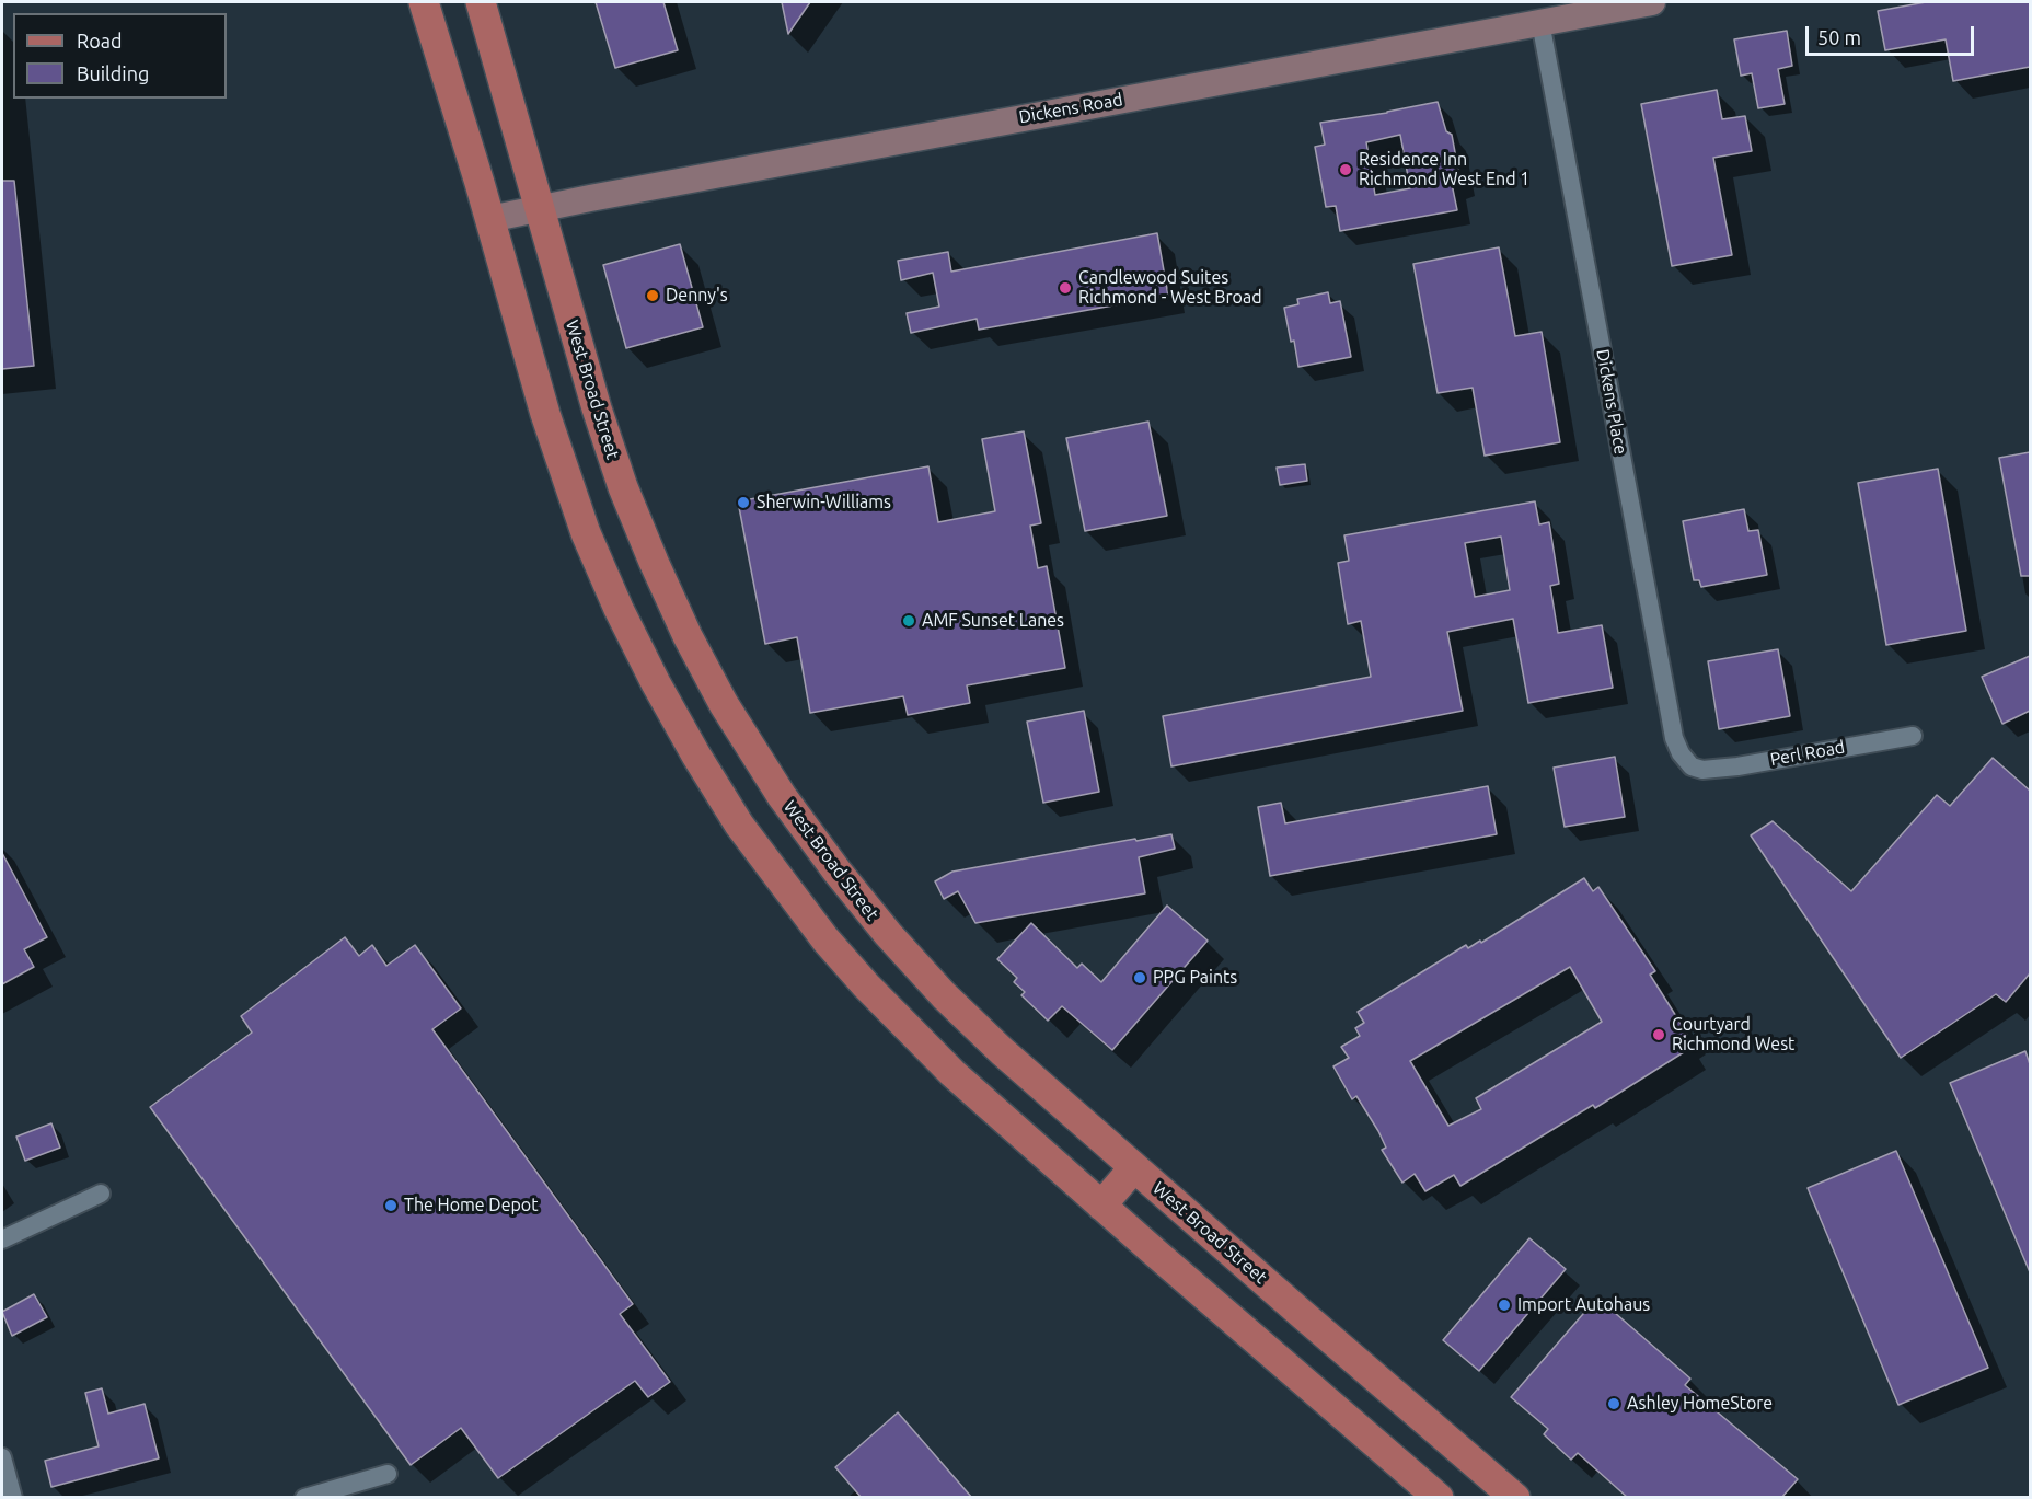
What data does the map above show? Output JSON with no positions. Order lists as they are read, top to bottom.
{
  "streets": {
    "main road": ["Dickens Road", "West Broad Street"],
    "street": ["Dickens Place", "Perl Road"]
  },
  "crossings": [
    ["Dickens Road", "West Broad Street"],
    ["Dickens Road", "Dickens Place"],
    ["Dickens Place", "Perl Road"]
  ],
  "places": [
    "Residence Inn Richmond West End 1",
    "Candlewood Suites Richmond - West Broad",
    "Denny's",
    "Sherwin-Williams",
    "AMF Sunset Lanes",
    "PPG Paints",
    "Courtyard Richmond West",
    "The Home Depot",
    "Import Autohaus",
    "Ashley HomeStore"
  ],
  "legend": ["Road", "Building"],
  "scale_bar": "50 m"
}
